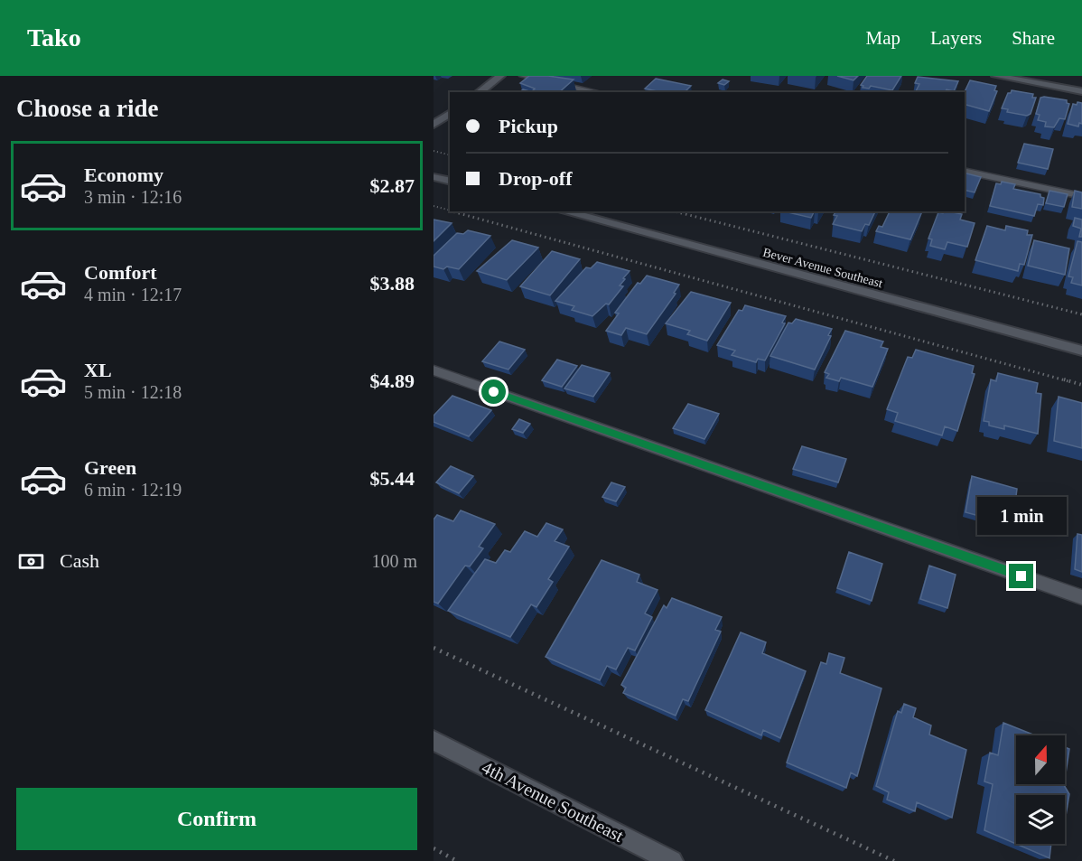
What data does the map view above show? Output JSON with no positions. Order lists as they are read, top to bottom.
{
  "streets": {
    "street": ["Bever Avenue Southeast", "4th Avenue Southeast"]
  },
  "north": "top",
  "page": {
    "header": "Tako",
    "nav": ["Map", "Layers", "Share"],
    "heading": "Choose a ride",
    "banner": ["Pickup", "Drop-off"],
    "list": [
      {
        "name": "Economy",
        "note": "3 min · 12:16",
        "value": "$2.87"
      },
      {
        "name": "Comfort",
        "note": "4 min · 12:17",
        "value": "$3.88"
      },
      {
        "name": "XL",
        "note": "5 min · 12:18",
        "value": "$4.89"
      },
      {
        "name": "Green",
        "note": "6 min · 12:19",
        "value": "$5.44"
      }
    ],
    "bubble": "1 min",
    "pay": ["Cash", "100 m"],
    "buttons": "Confirm"
  }
}
